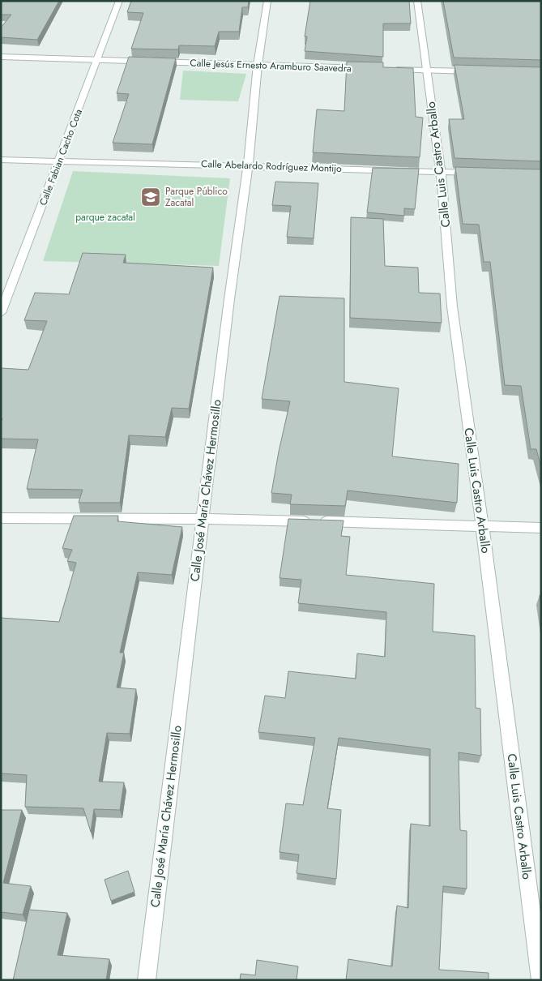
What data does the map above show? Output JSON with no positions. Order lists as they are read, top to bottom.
{
  "streets": {
    "street": [
      "Calle Jesús Ernesto Aramburo Saavedra",
      "Calle Fabian Cacho Cota",
      "Calle Luis Castro Arballo",
      "Calle Abelardo Rodríguez Montijo",
      "Calle José María Chávez Hermosillo"
    ]
  },
  "crossings": [
    ["Calle Jesús Ernesto Aramburo Saavedra", "Calle Fabian Cacho Cota"],
    ["Calle Jesús Ernesto Aramburo Saavedra", "Calle José María Chávez Hermosillo"],
    ["Calle Fabian Cacho Cota", "Calle Abelardo Rodríguez Montijo"],
    ["Calle Luis Castro Arballo", "Calle Abelardo Rodríguez Montijo"],
    ["Calle Abelardo Rodríguez Montijo", "Calle José María Chávez Hermosillo"]
  ],
  "parks": ["parque zacatal"],
  "places": {
    "school or university": ["Parque Público Zacatal"]
  }
}
